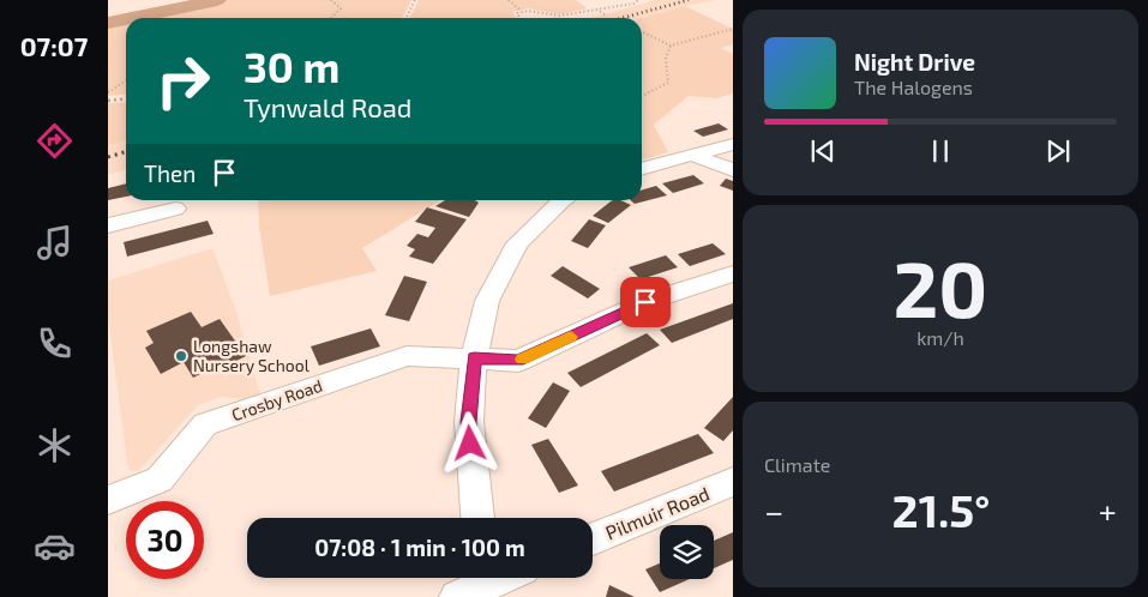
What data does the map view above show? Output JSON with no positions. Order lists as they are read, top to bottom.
{
  "streets": {
    "street": ["Crosby Road", "Pilmuir Road"]
  },
  "places": ["Longshaw Nursery School"],
  "page": {
    "tabs": "07:07",
    "turn": ["30 m", "Tynwald Road"],
    "song": ["Night Drive", "The Halogens"],
    "then": "Then",
    "tile": [
      ["20", "km/h"],
      "Climate"
    ],
    "heat": ["−", "21.5°", "+"],
    "limit": "30",
    "trip": "07:08 · 1 min · 100 m"
  }
}
